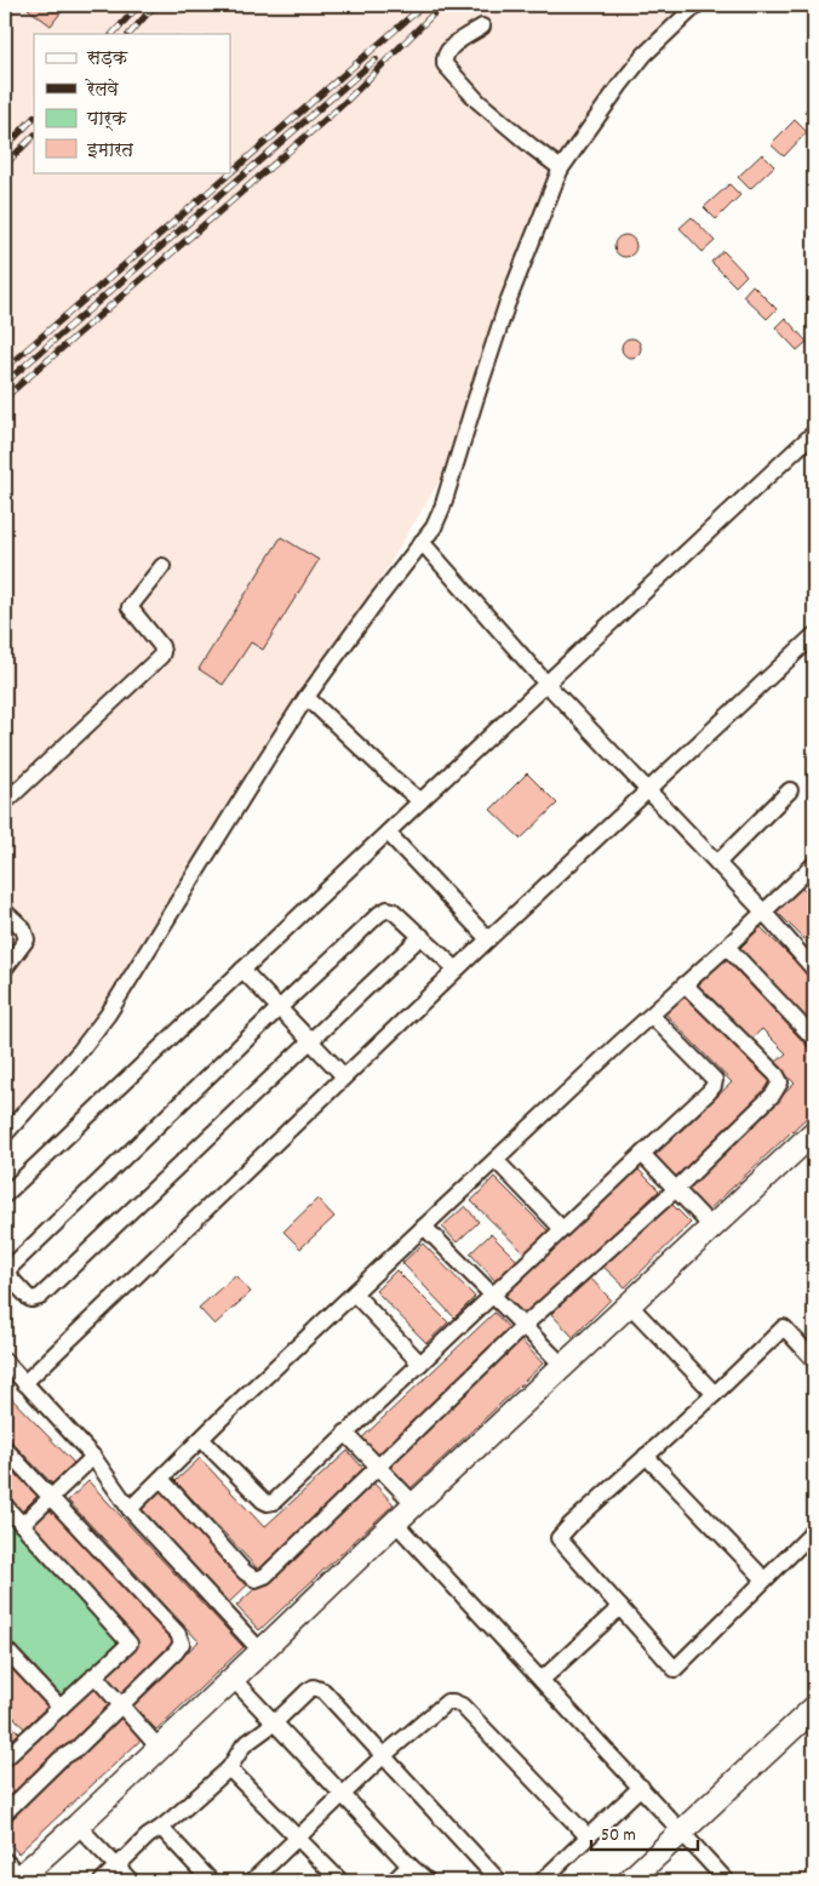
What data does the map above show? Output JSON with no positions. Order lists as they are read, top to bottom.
{
  "legend": [
    "सड़क",
    "रेलवे",
    "पार्क",
    "इमारत"
  ],
  "scale_bar": "50 m"
}
